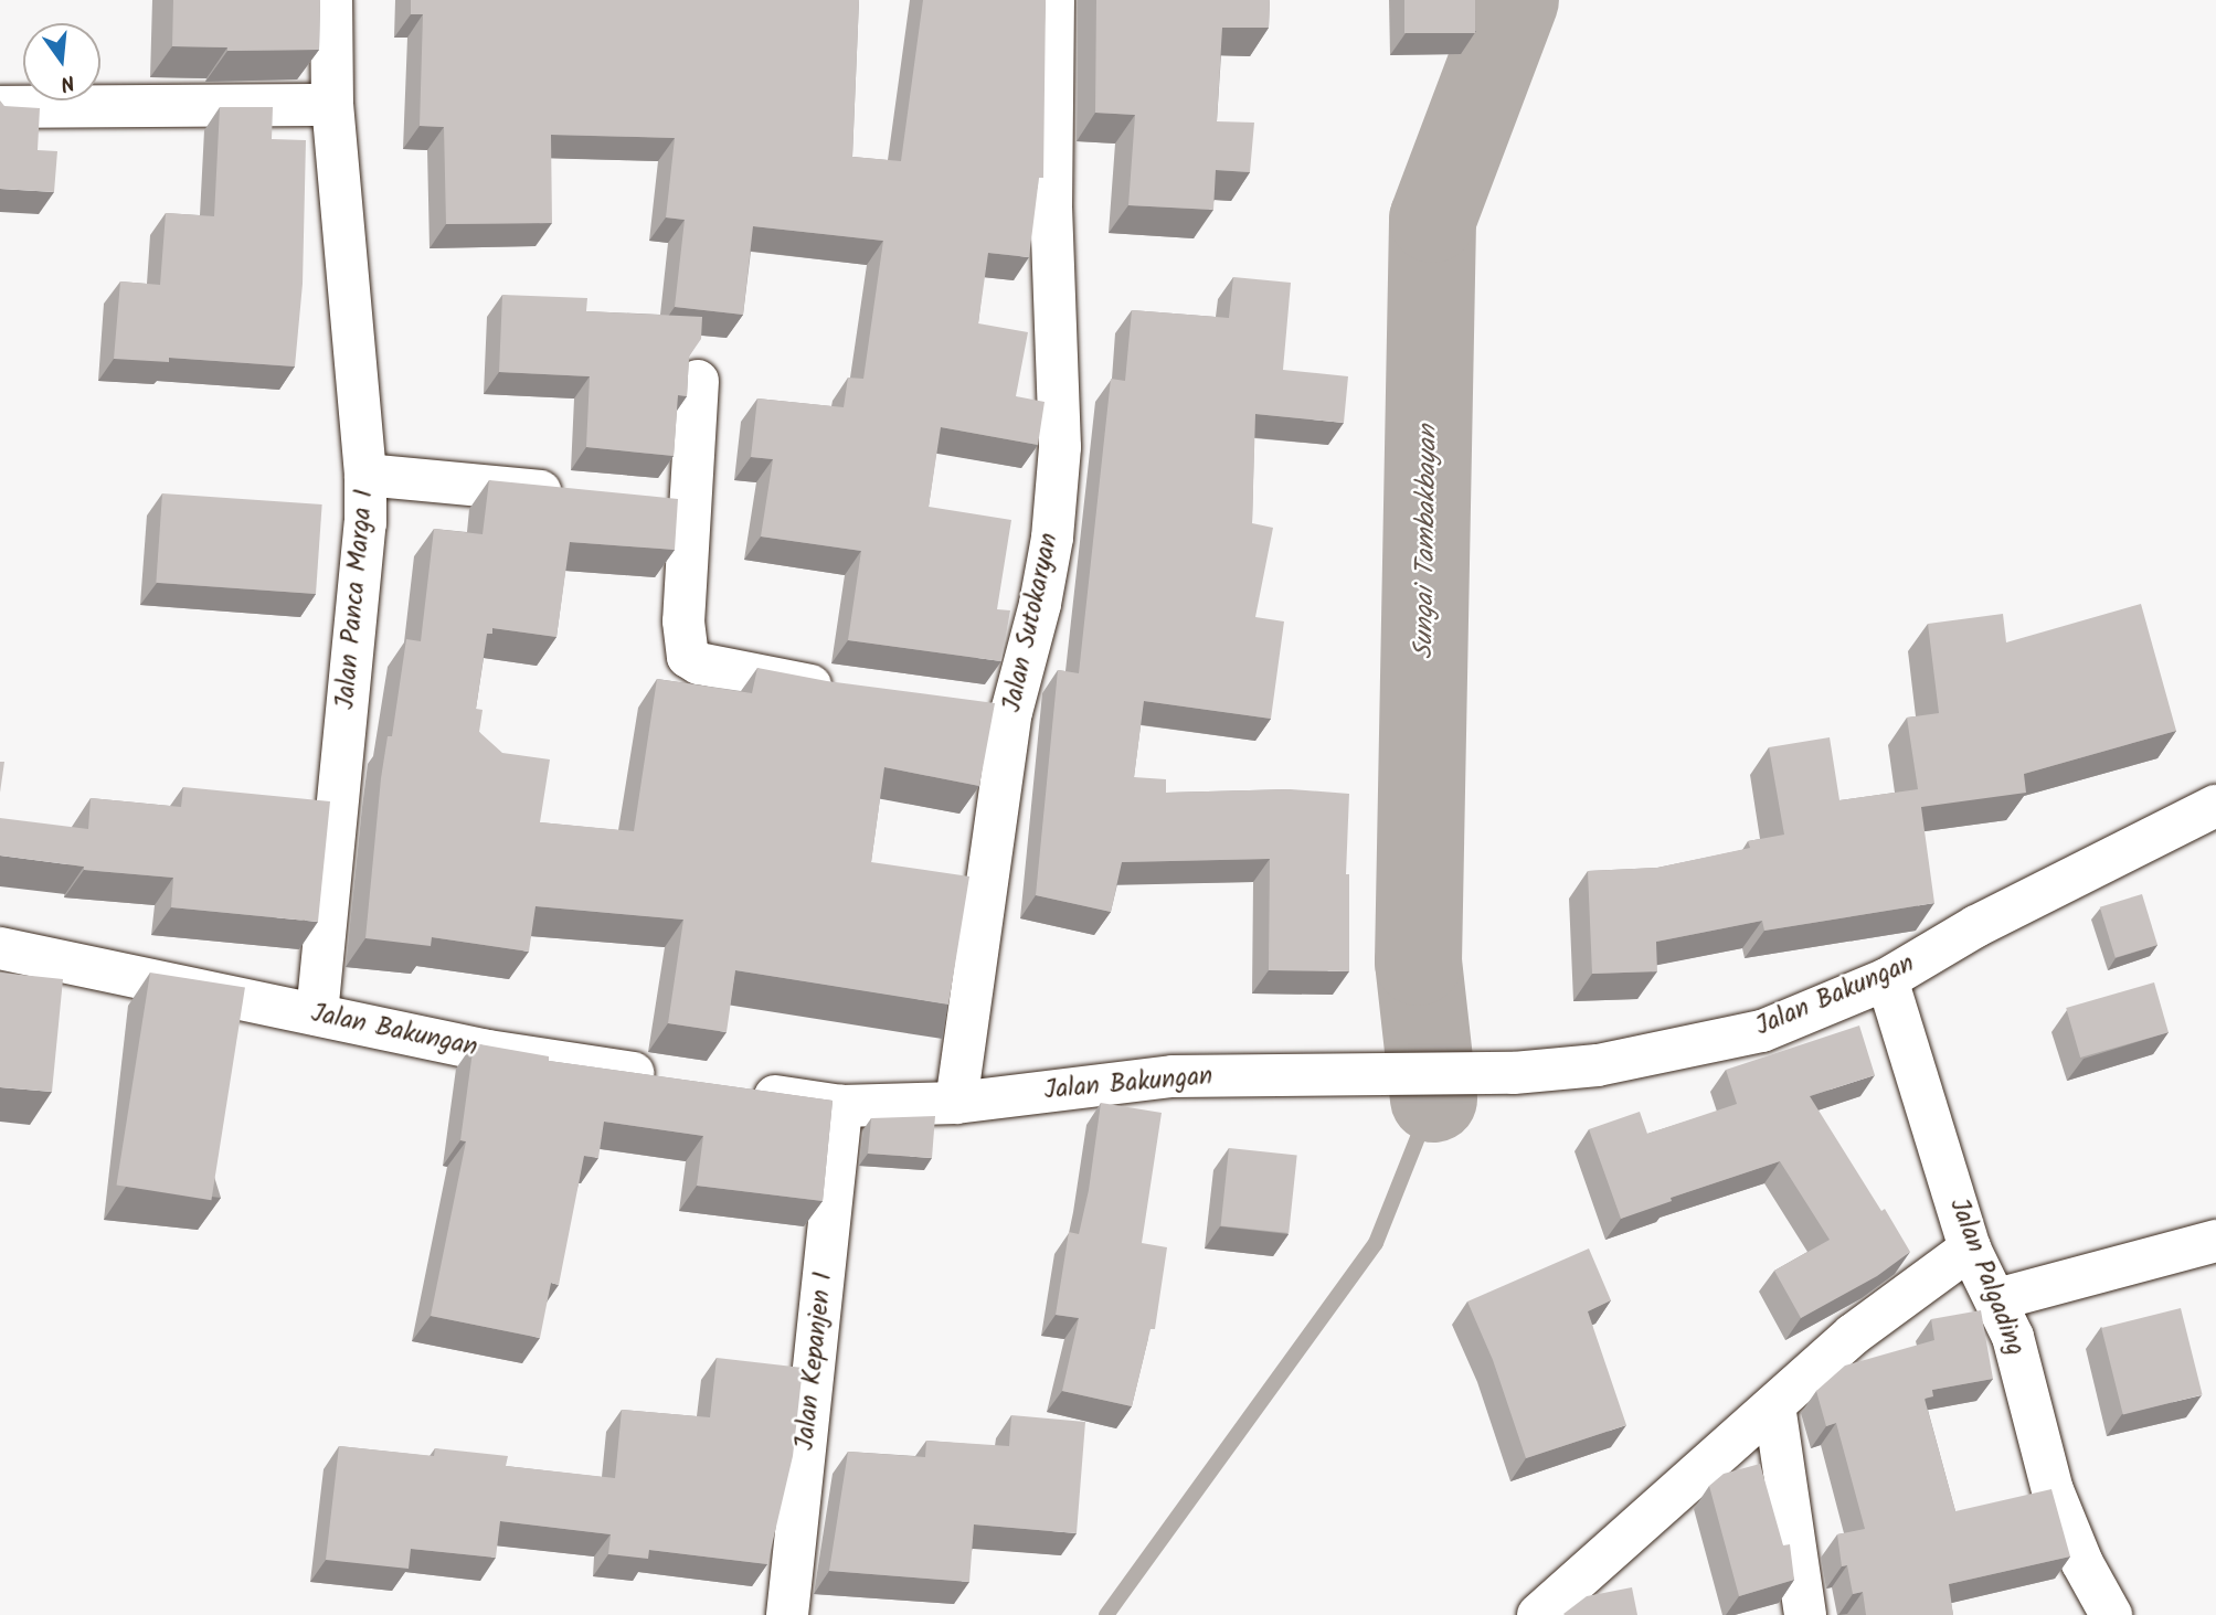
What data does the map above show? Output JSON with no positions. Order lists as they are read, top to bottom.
{
  "streets": {
    "street": [
      "Jalan Panca Marga I",
      "Jalan Sutokaryan",
      "Jalan Bakungan",
      "Jalan Palgading",
      "Jalan Kepanjen I"
    ]
  },
  "crossings": [
    ["Jalan Panca Marga I", "Jalan Bakungan"],
    ["Jalan Sutokaryan", "Jalan Bakungan"],
    ["Jalan Bakungan", "Jalan Palgading"],
    ["Jalan Bakungan", "Jalan Kepanjen I"]
  ],
  "water": ["Sungai Tambakbayan"],
  "north": "bottom"
}
